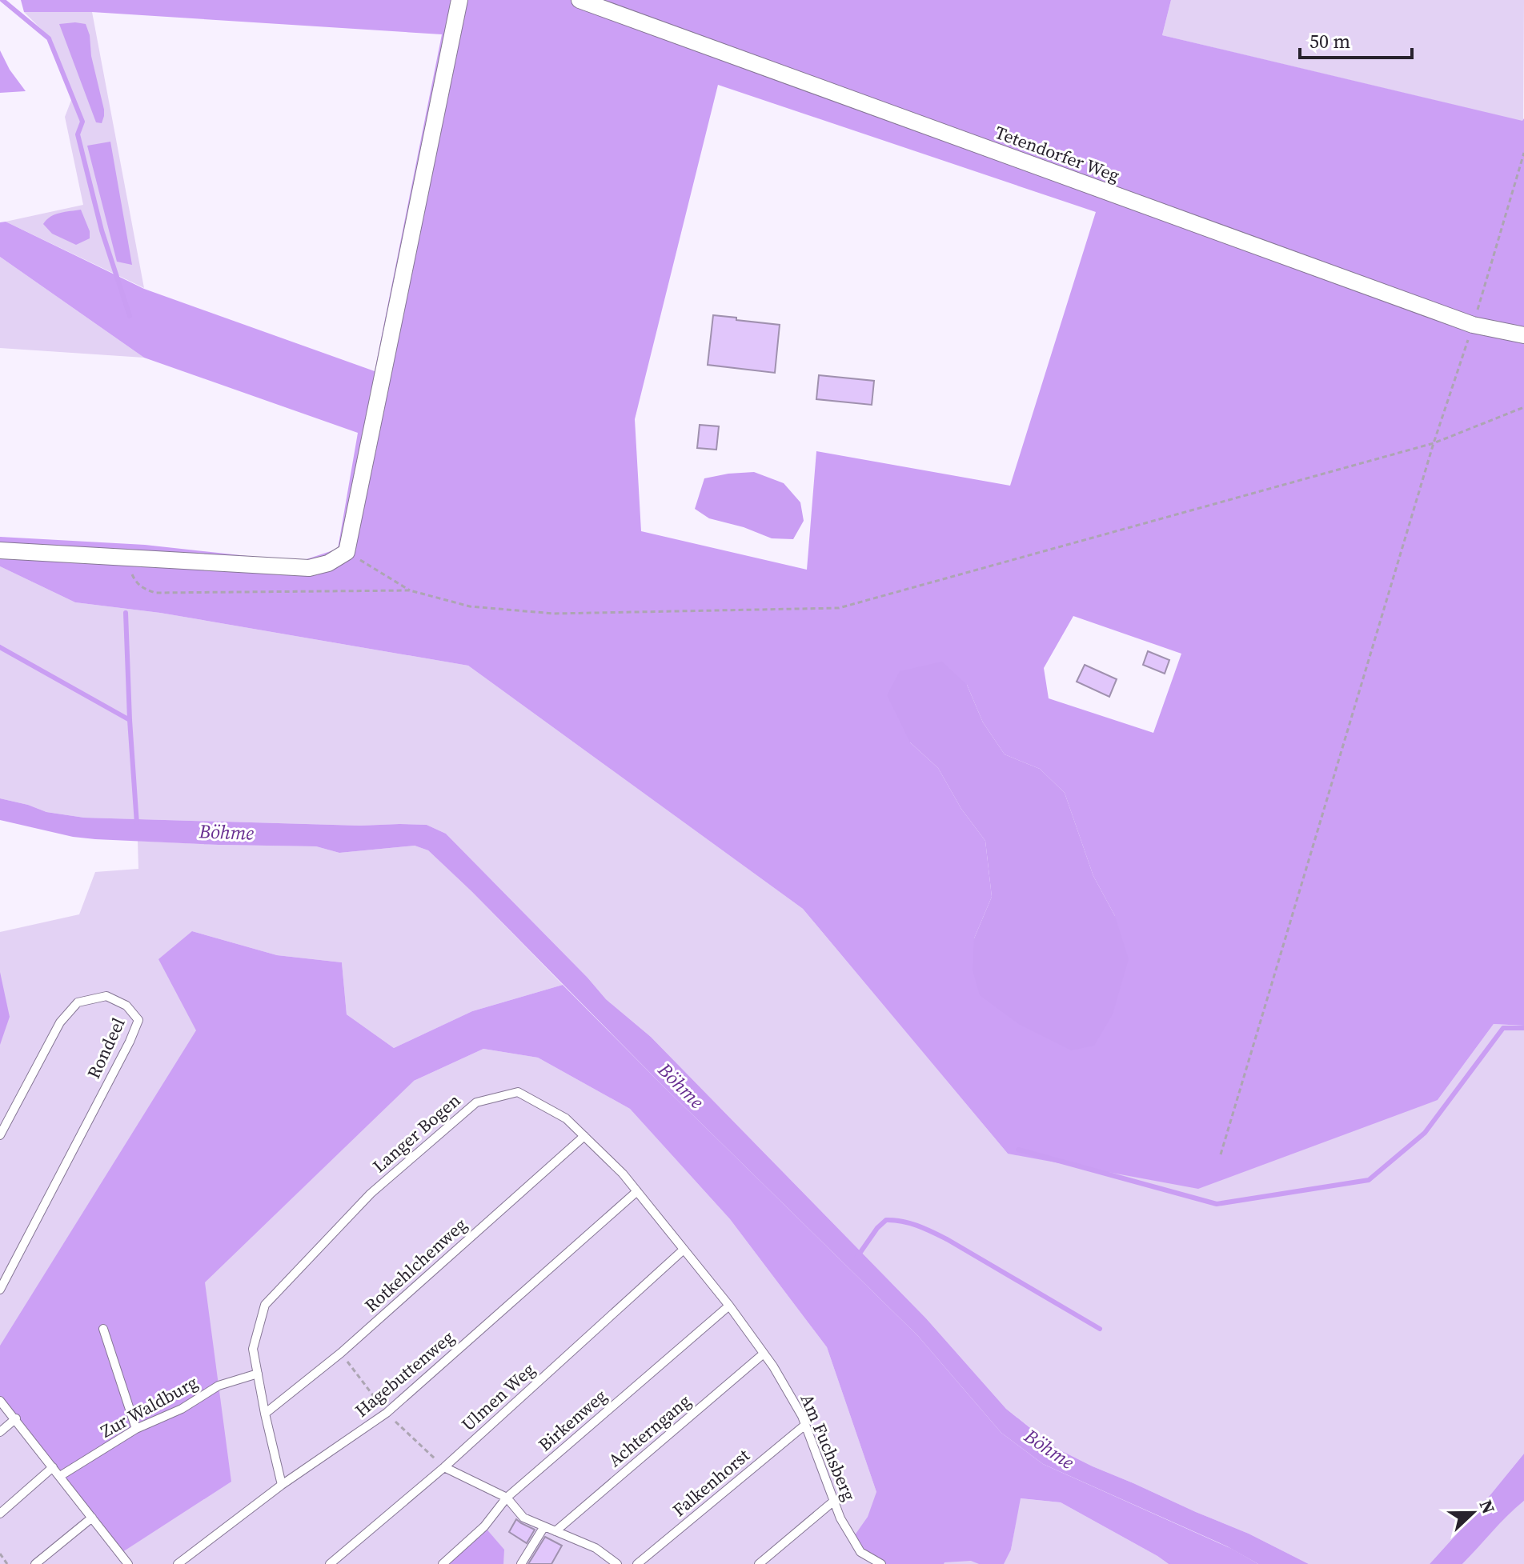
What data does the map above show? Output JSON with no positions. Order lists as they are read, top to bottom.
{
  "streets": {
    "street": ["Tetendorfer Weg"],
    "lane": [
      "Rondeel",
      "Langer Bogen",
      "Rotkehlchenweg",
      "Hagebuttenweg",
      "Ulmen Weg",
      "Zur Waldburg",
      "Birkenweg",
      "Achterngang",
      "Am Fuchsberg",
      "Falkenhorst"
    ]
  },
  "crossings": [
    ["Langer Bogen", "Rotkehlchenweg"],
    ["Langer Bogen", "Hagebuttenweg"],
    ["Langer Bogen", "Ulmen Weg"],
    ["Langer Bogen", "Zur Waldburg"],
    ["Langer Bogen", "Birkenweg"],
    ["Langer Bogen", "Am Fuchsberg"],
    ["Birkenweg", "Am Fuchsberg"],
    ["Achterngang", "Am Fuchsberg"],
    ["Am Fuchsberg", "Falkenhorst"]
  ],
  "water": ["Böhme"],
  "scale_bar": "50 m",
  "north": "right"
}
